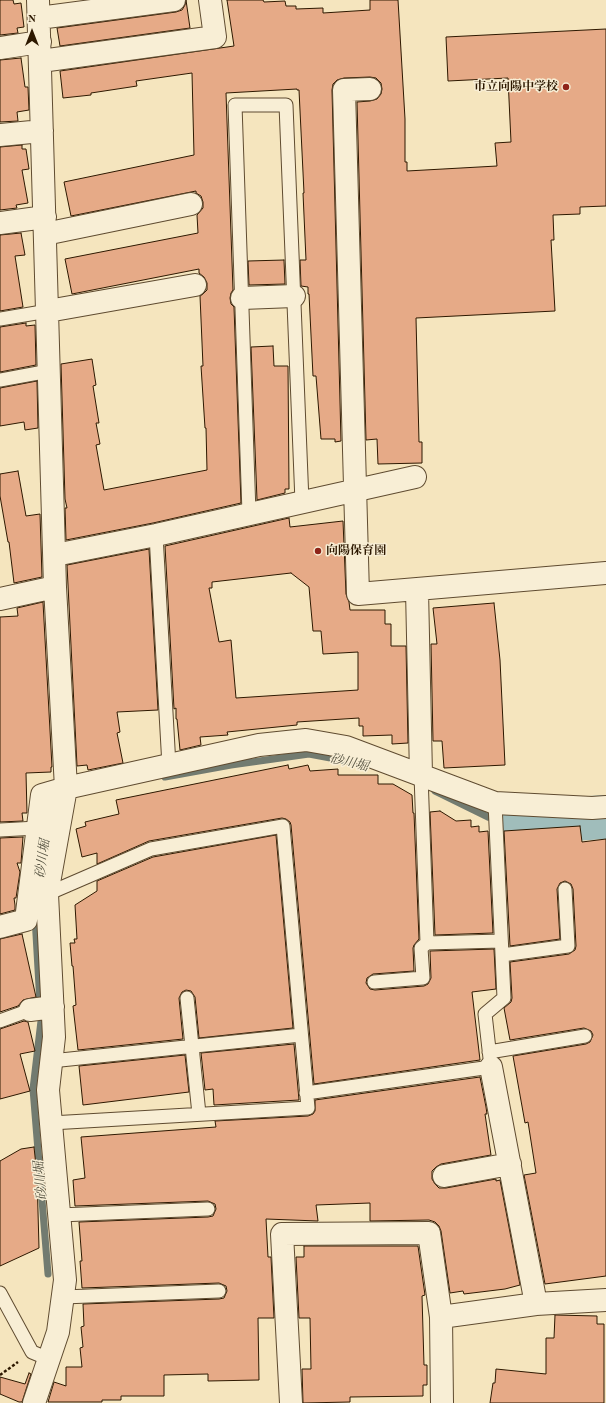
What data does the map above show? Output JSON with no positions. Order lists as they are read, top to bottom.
{
  "water": ["砂川堀"],
  "places": ["市立向陽中学校", "向陽保育園"],
  "north": "top"
}
